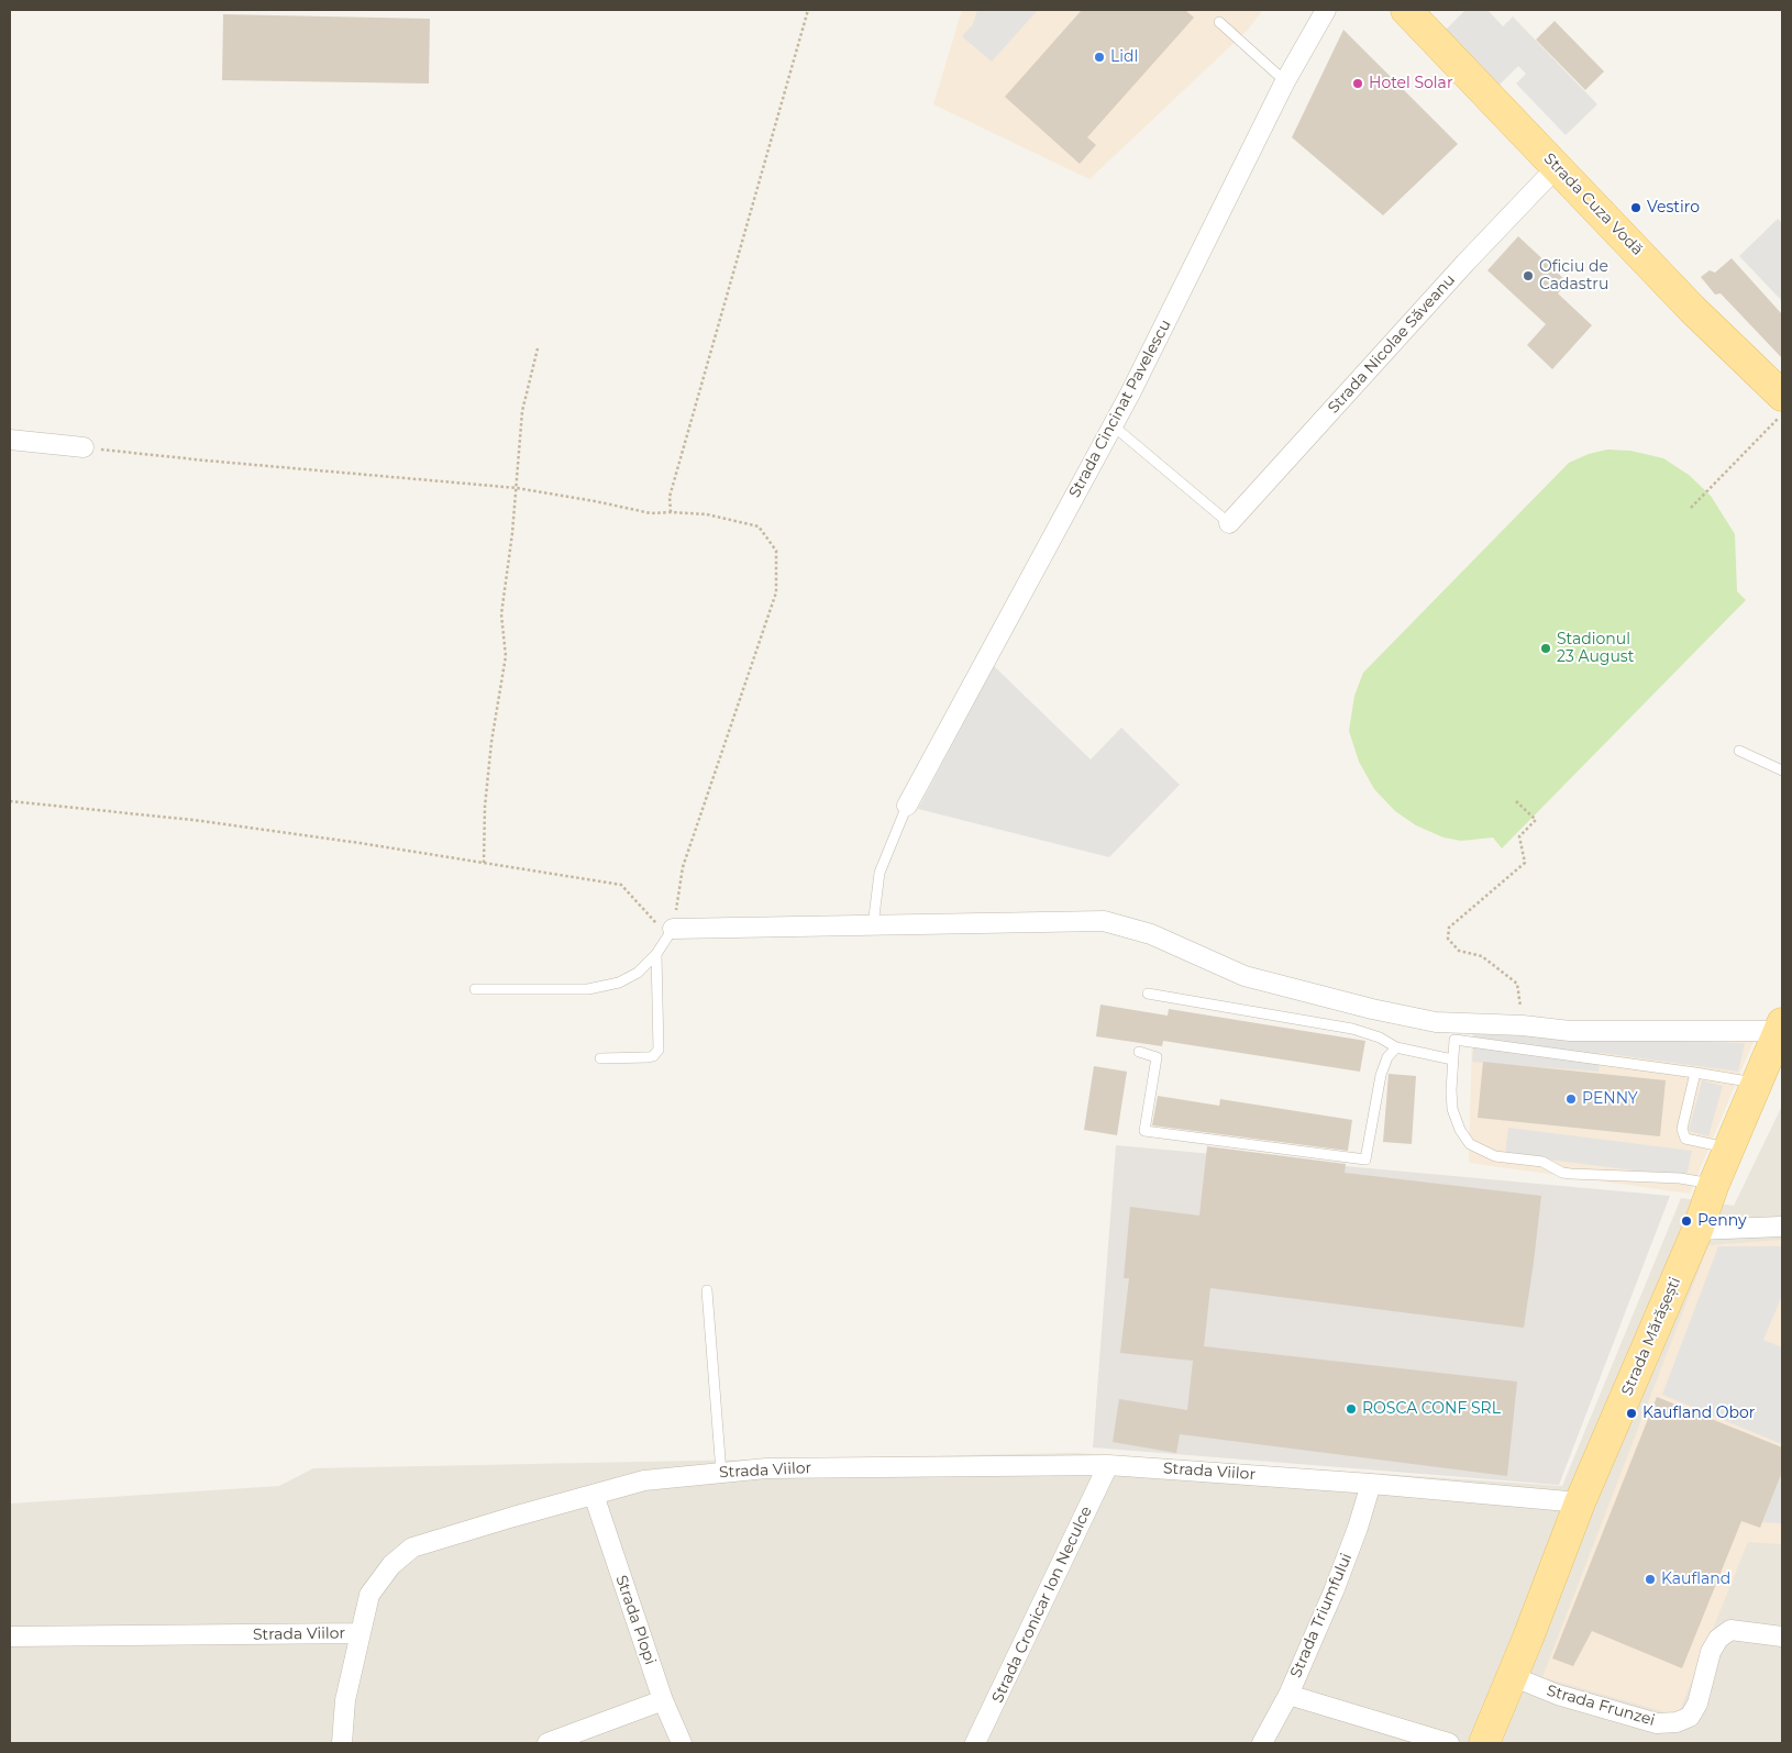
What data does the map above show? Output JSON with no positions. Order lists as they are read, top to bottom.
{
  "streets": {
    "main road": ["Strada Cuza Vodă", "Strada Mărășești"],
    "street": [
      "Strada Nicolae Săveanu",
      "Strada Cincinat Pavelescu",
      "Strada Viilor",
      "Strada Cronicar Ion Neculce",
      "Strada Triumfului",
      "Strada Plopi",
      "Strada Frunzei"
    ]
  },
  "crossings": [
    ["Strada Cuza Vodă", "Strada Nicolae Săveanu"],
    ["Strada Mărășești", "Strada Viilor"],
    ["Strada Mărășești", "Strada Frunzei"],
    ["Strada Viilor", "Strada Cronicar Ion Neculce"],
    ["Strada Viilor", "Strada Triumfului"],
    ["Strada Viilor", "Strada Plopi"]
  ],
  "places": [
    "Lidl",
    "Hotel Solar",
    "Vestiro",
    "Oficiu de Cadastru",
    "Stadionul 23 August",
    "PENNY",
    "Penny",
    "ROSCA CONF SRL",
    "Kaufland Obor",
    "Kaufland"
  ]
}
